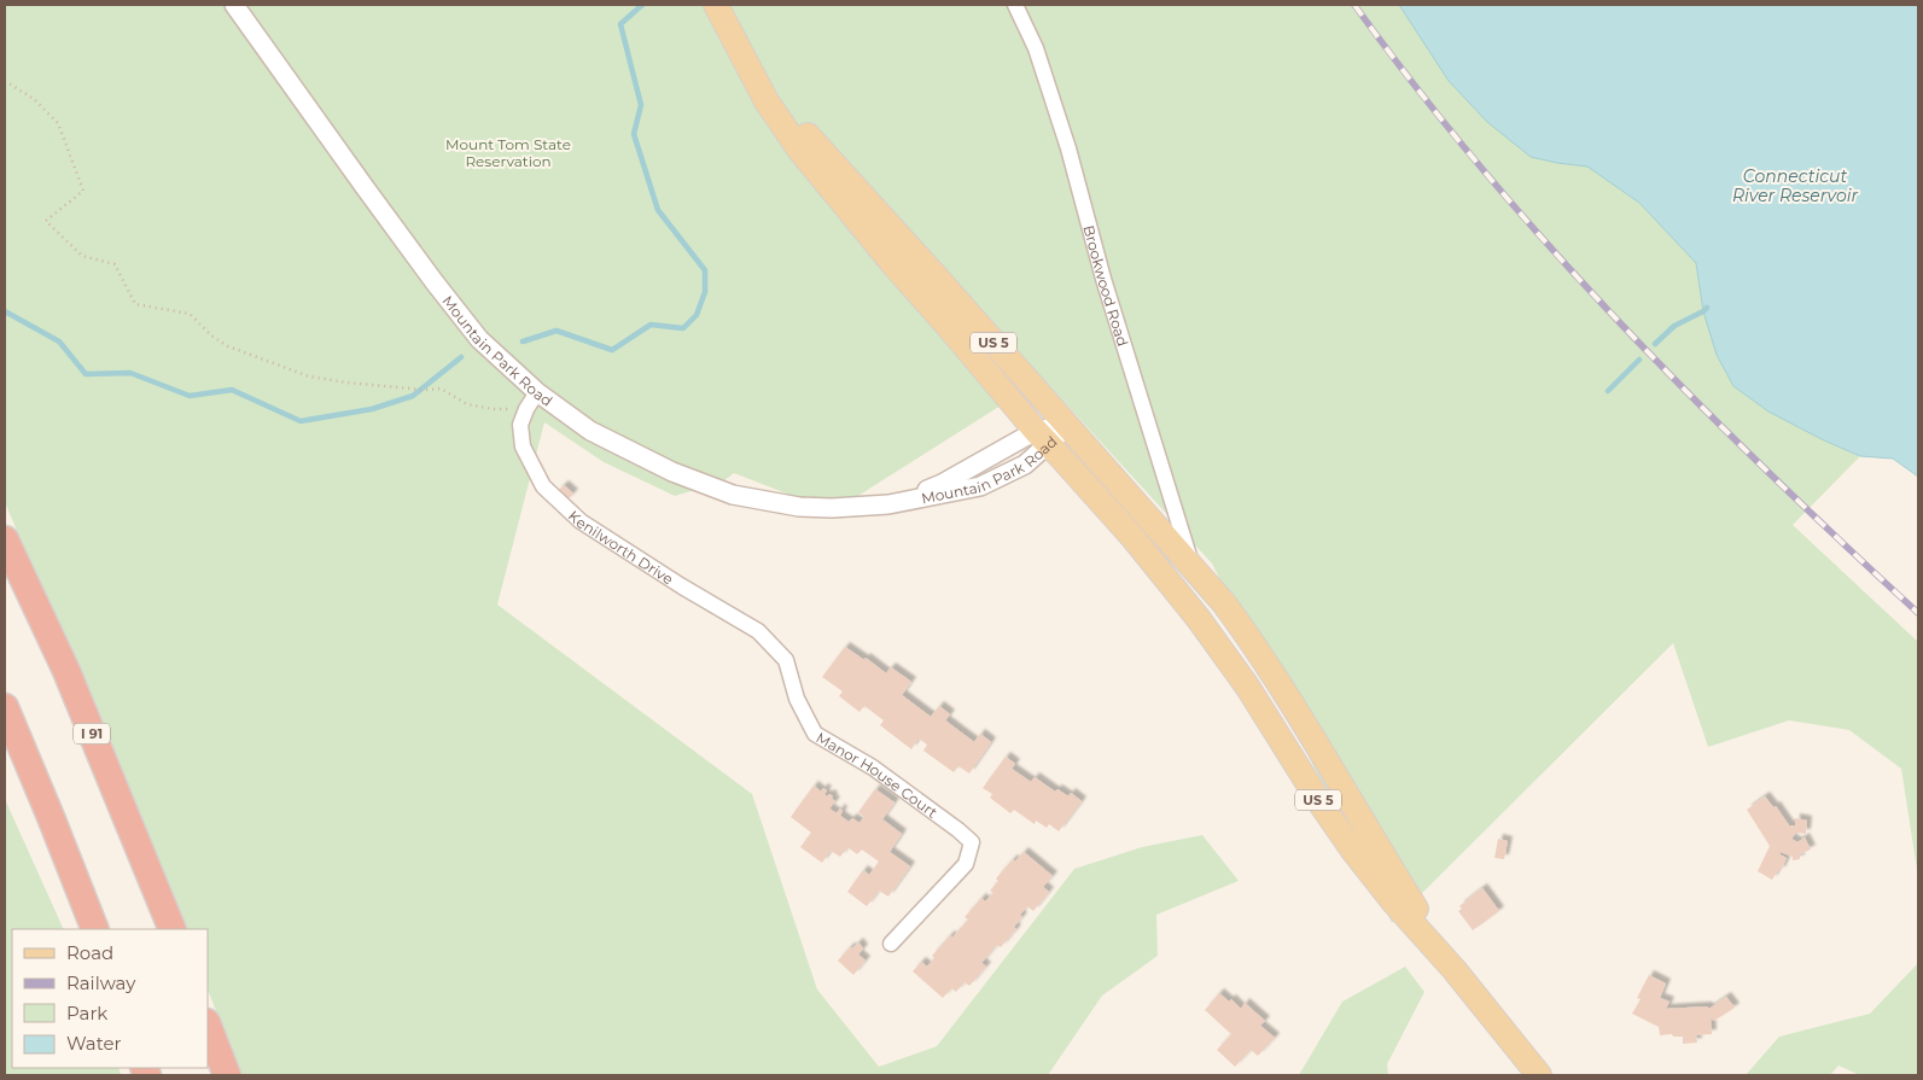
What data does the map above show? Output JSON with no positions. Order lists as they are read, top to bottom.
{
  "streets": {
    "highway": ["I 91"],
    "main road": ["US 5"],
    "street": [
      "Brookwood Road",
      "Mountain Park Road",
      "Kenilworth Drive",
      "Manor House Court"
    ]
  },
  "crossings": [
    ["Brookwood Road", "US 5"],
    ["US 5", "Mountain Park Road"],
    ["Mountain Park Road", "Kenilworth Drive"],
    ["Kenilworth Drive", "Manor House Court"]
  ],
  "water": ["Connecticut River Reservoir"],
  "parks": ["Mount Tom State Reservation"],
  "legend": [
    "Road",
    "Railway",
    "Park",
    "Water"
  ]
}
